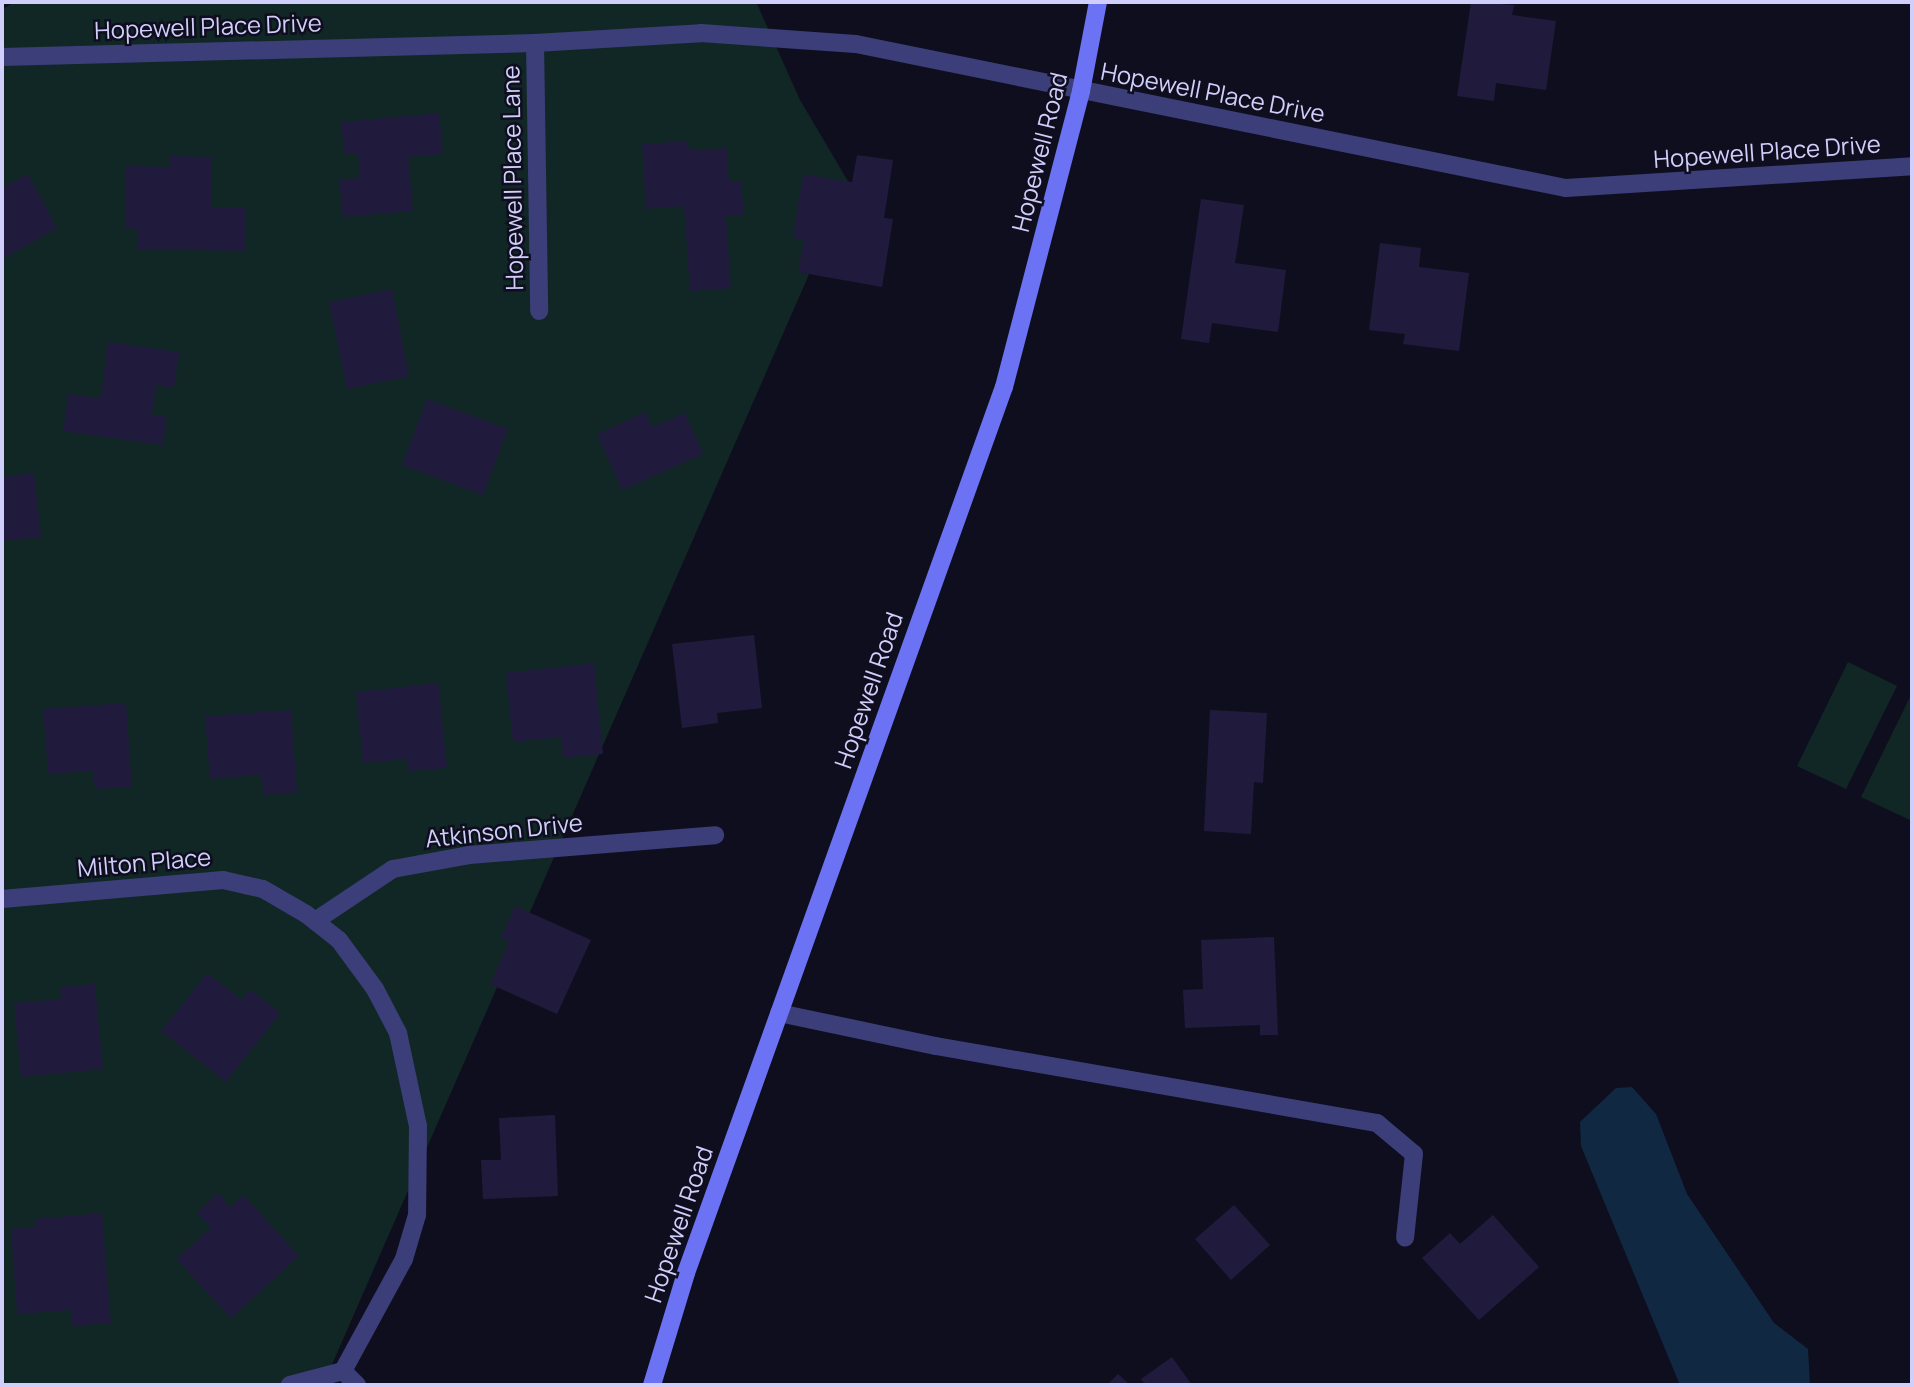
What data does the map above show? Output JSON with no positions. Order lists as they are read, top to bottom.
{
  "streets": {
    "street": [
      "Hopewell Place Drive",
      "Hopewell Road",
      "Hopewell Place Lane",
      "Atkinson Drive",
      "Milton Place"
    ]
  },
  "crossings": [
    ["Hopewell Place Drive", "Hopewell Road"],
    ["Hopewell Place Drive", "Hopewell Place Lane"],
    ["Atkinson Drive", "Milton Place"]
  ]
}
